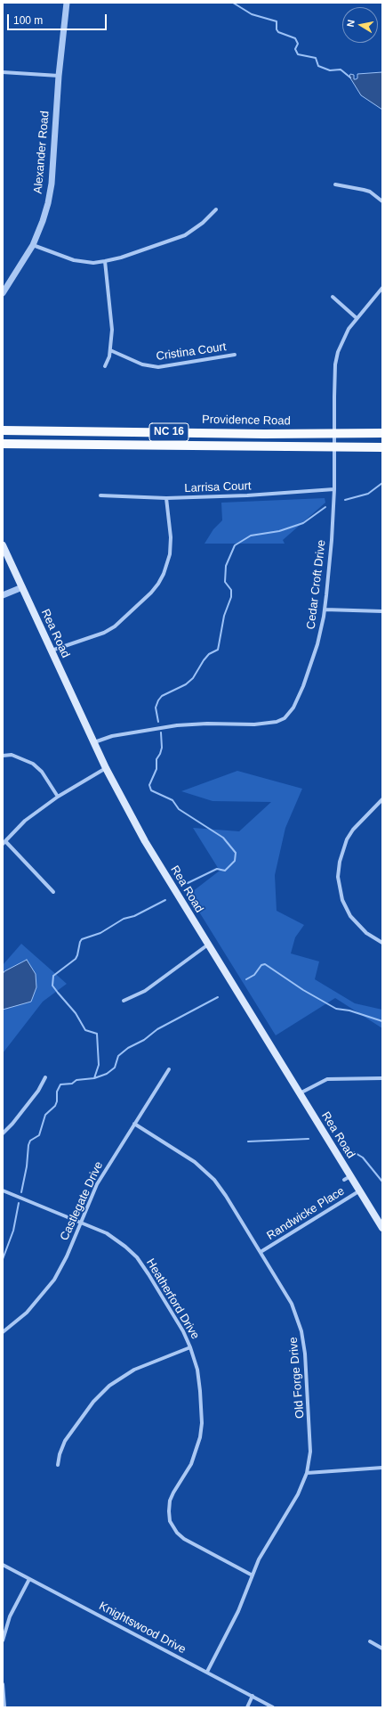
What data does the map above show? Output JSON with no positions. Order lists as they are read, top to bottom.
{
  "streets": {
    "main road": ["Providence Road", "NC 16", "Rea Road"],
    "street": [
      "Alexander Road",
      "Cristina Court",
      "Larrisa Court",
      "Cedar Croft Drive",
      "Castlegate Drive",
      "Randwicke Place",
      "Heatherford Drive",
      "Old Forge Drive",
      "Knightswood Drive"
    ]
  },
  "crossings": [
    ["Providence Road", "Cedar Croft Drive"],
    ["NC 16", "Cedar Croft Drive"],
    ["Larrisa Court", "Cedar Croft Drive"],
    ["Cedar Croft Drive", "Rea Road"],
    ["Rea Road", "Randwicke Place"],
    ["Castlegate Drive", "Heatherford Drive"],
    ["Castlegate Drive", "Old Forge Drive"],
    ["Randwicke Place", "Old Forge Drive"],
    ["Heatherford Drive", "Old Forge Drive"],
    ["Old Forge Drive", "Knightswood Drive"]
  ],
  "scale_bar": "100 m",
  "north": "left"
}
